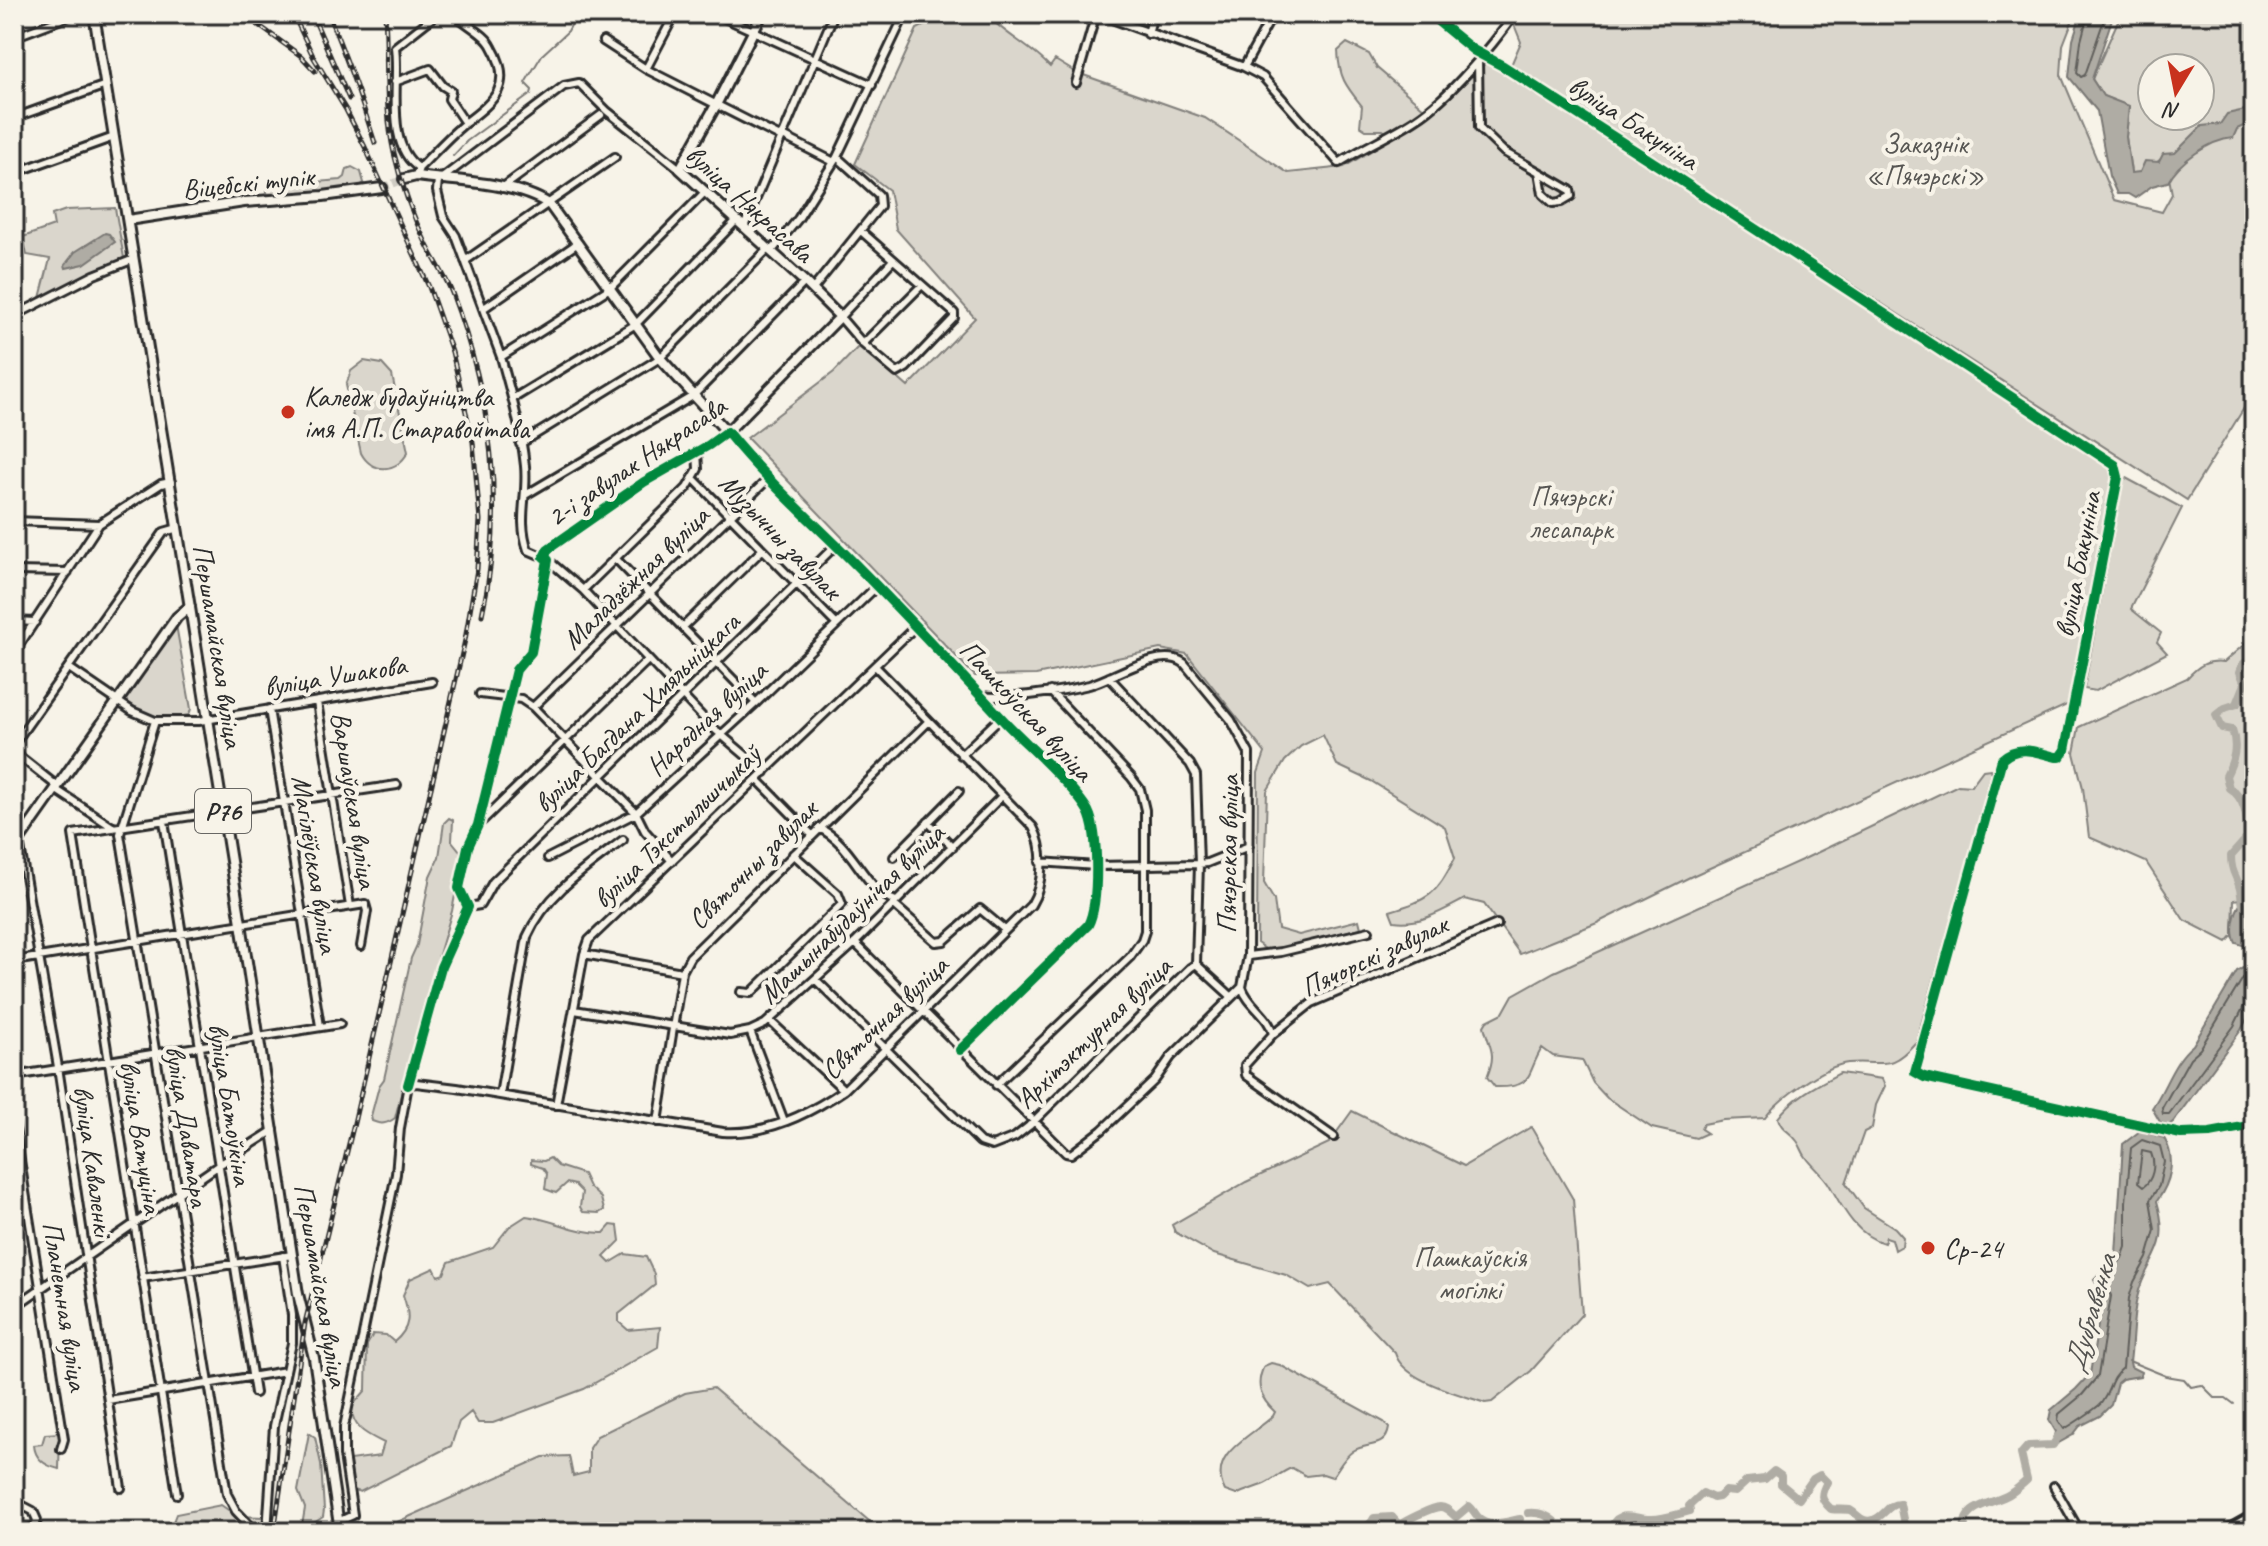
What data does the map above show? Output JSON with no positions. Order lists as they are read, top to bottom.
{
  "streets": {
    "main road": [
      "Віцебскі тупік",
      "вуліца Някрасава",
      "2-і завулак Някрасава",
      "Першамайская вуліца",
      "Пашкоўская вуліца",
      "Р76"
    ],
    "street": [
      "вуліца Бакуніна",
      "Музычны завулак",
      "Маладзёжная вуліца",
      "вуліца Ушакова",
      "вуліца Багдана Хмяльніцкага",
      "Народная вуліца",
      "Варшаўская вуліца",
      "вуліца Тэкстыльшчыкаў",
      "Пячэрская вуліца",
      "Магілёўская вуліца",
      "Святочны завулак",
      "Машынабудаўнічая вуліца",
      "Пячорскі завулак",
      "Святочная вуліца",
      "Архітэктурная вуліца",
      "вуліца Батоўкіна",
      "вуліца Даватара",
      "вуліца Ватуціна",
      "вуліца Каваленкі",
      "Планетная вуліца"
    ]
  },
  "crossings": [
    ["Віцебскі тупік", "Першамайская вуліца"],
    ["вуліца Някрасава", "2-і завулак Някрасава"],
    ["2-і завулак Някрасава", "Пашкоўская вуліца"],
    ["2-і завулак Някрасава", "вуліца Багдана Хмяльніцкага"],
    ["Музычны завулак", "Маладзёжная вуліца"],
    ["Музычны завулак", "вуліца Багдана Хмяльніцкага"],
    ["Музычны завулак", "Народная вуліца"],
    ["Маладзёжная вуліца", "Пашкоўская вуліца"],
    ["Першамайская вуліца", "вуліца Ушакова"],
    ["вуліца Ушакова", "Варшаўская вуліца"],
    ["вуліца Ушакова", "Магілёўская вуліца"],
    ["вуліца Ушакова", "вуліца Даватара"],
    ["Пашкоўская вуліца", "вуліца Багдана Хмяльніцкага"],
    ["Пашкоўская вуліца", "Народная вуліца"],
    ["Пашкоўская вуліца", "вуліца Тэкстыльшчыкаў"],
    ["Пашкоўская вуліца", "Пячэрская вуліца"],
    ["вуліца Тэкстыльшчыкаў", "Машынабудаўнічая вуліца"],
    ["вуліца Тэкстыльшчыкаў", "Святочная вуліца"],
    ["Пячэрская вуліца", "Архітэктурная вуліца"],
    ["Святочны завулак", "Машынабудаўнічая вуліца"],
    ["Святочны завулак", "Святочная вуліца"],
    ["Машынабудаўнічая вуліца", "Святочная вуліца"],
    ["Святочная вуліца", "Архітэктурная вуліца"],
    ["вуліца Даватара", "вуліца Ватуціна"]
  ],
  "water": ["Дубравенка"],
  "parks": ["Заказнік «Пячэрскі»", "Пячэрскі лесапарк", "Пашкаўскія могілкі"],
  "places": ["Каледж будаўніцтва імя А.П. Старавойтава", "Ср-24"],
  "north": "bottom"
}
